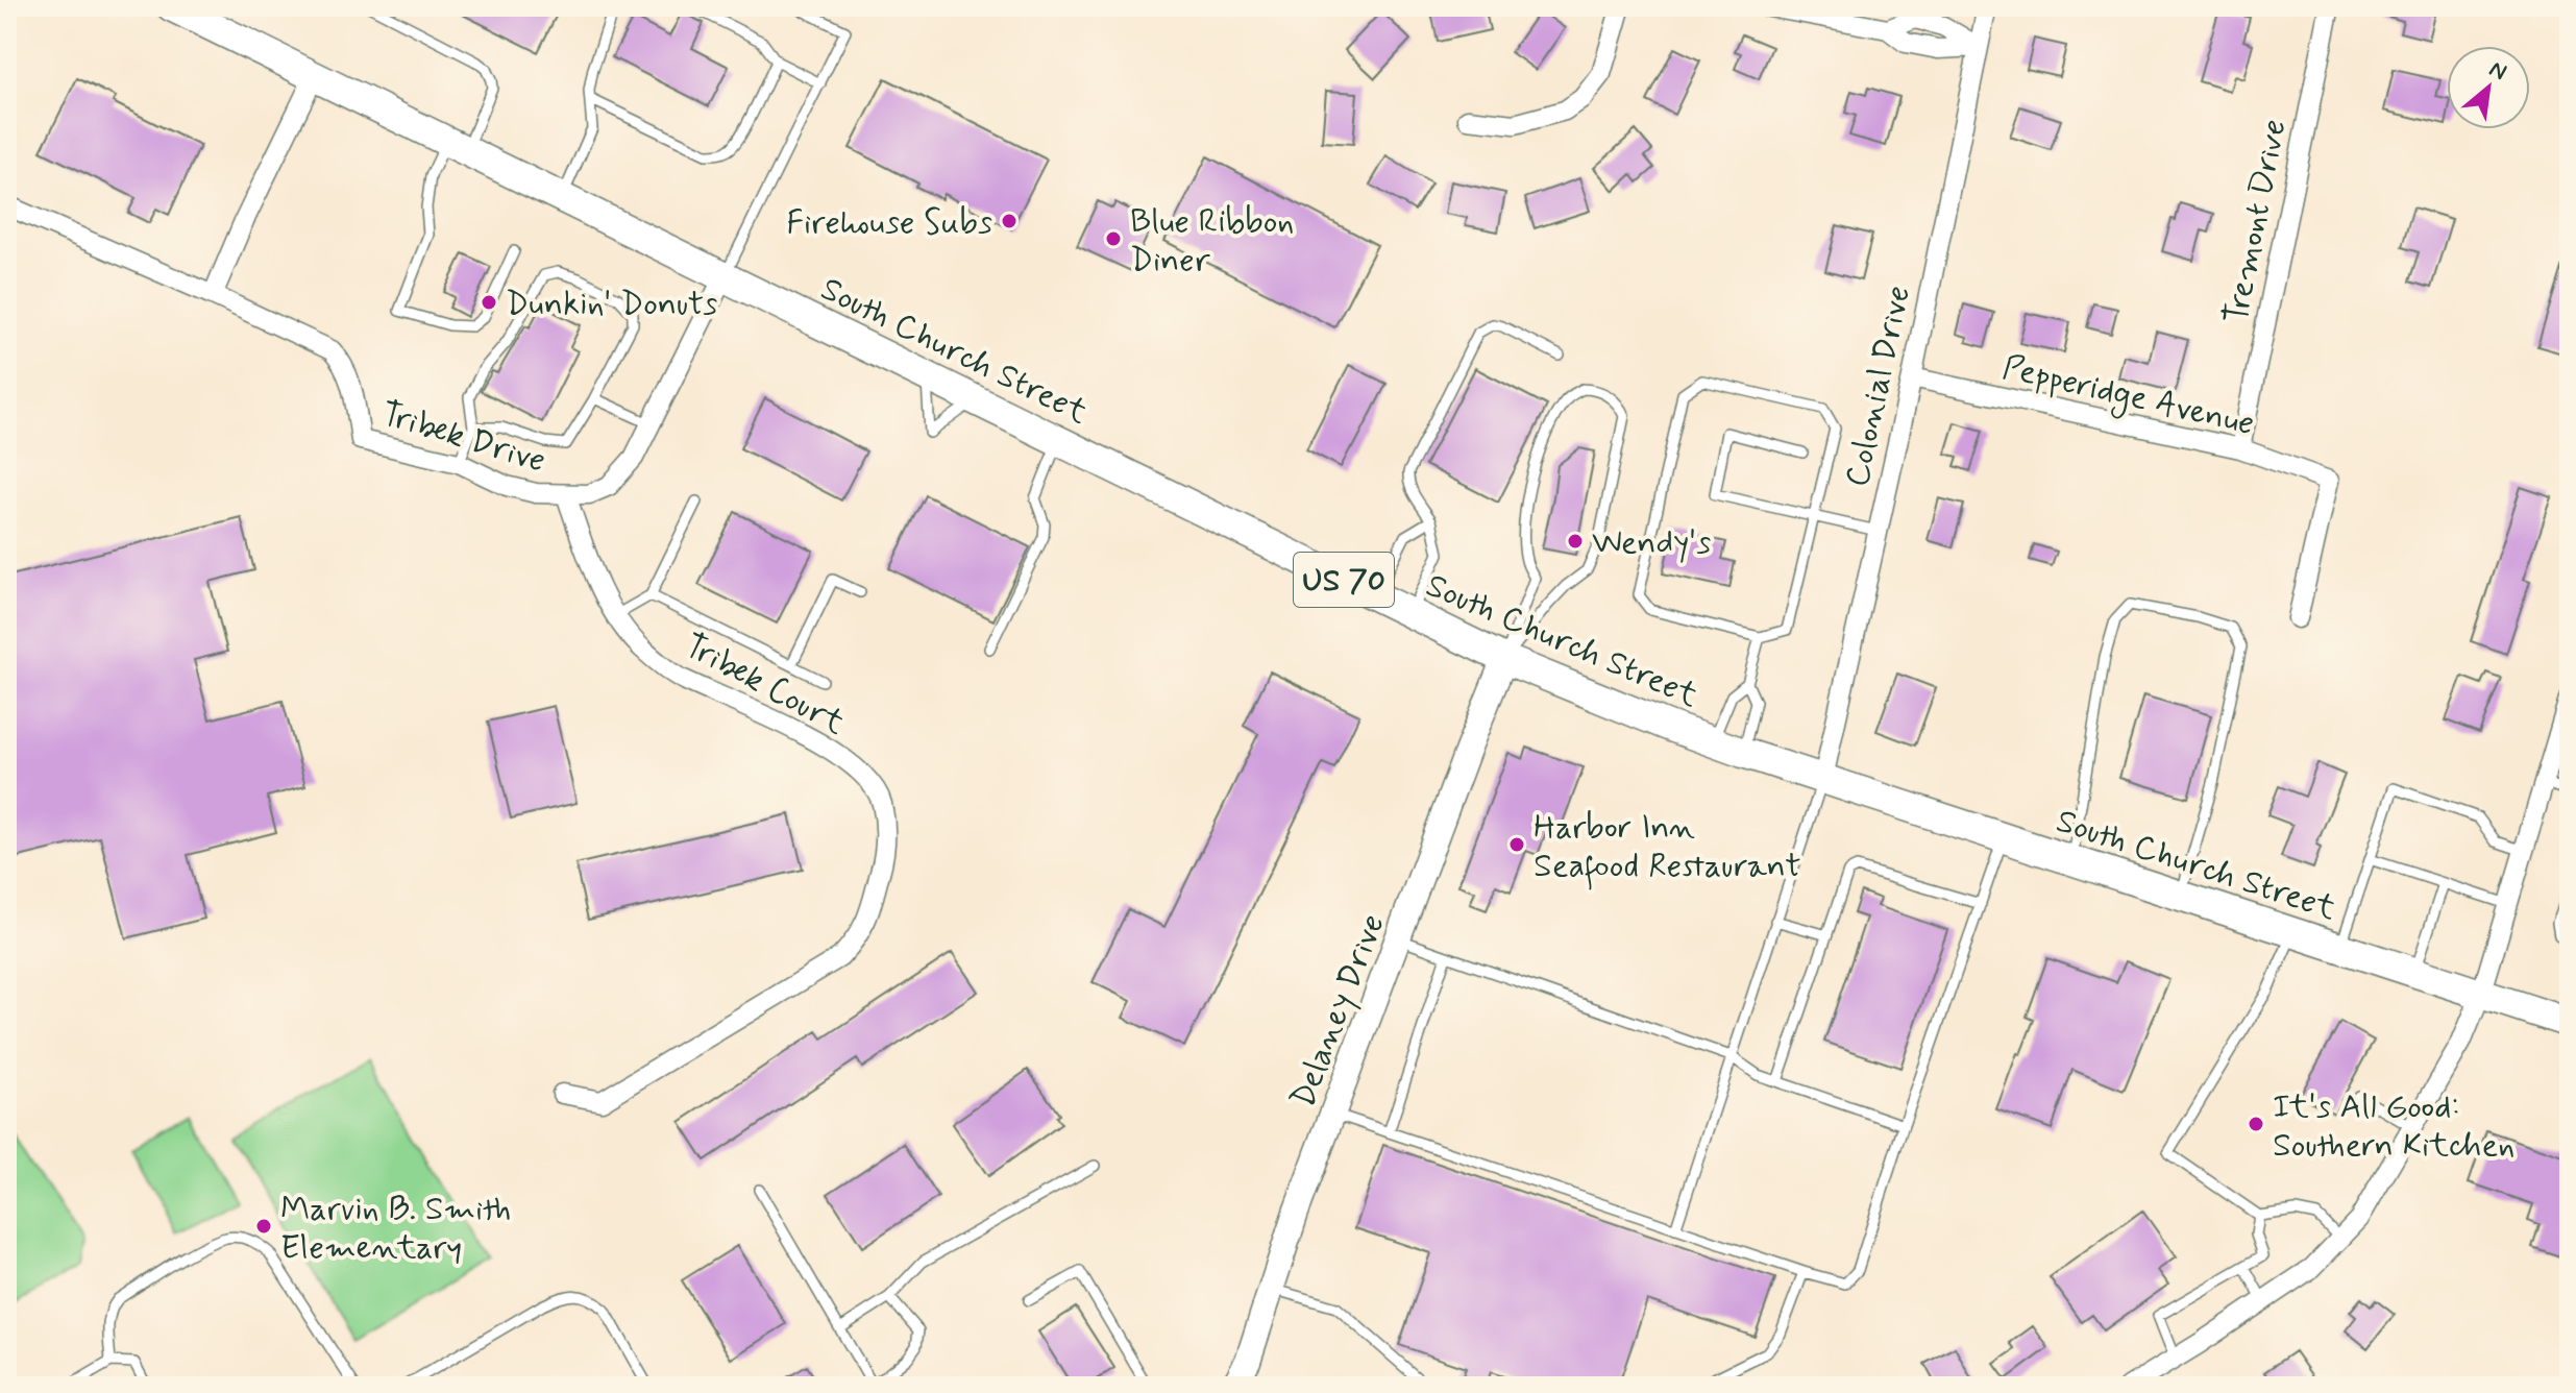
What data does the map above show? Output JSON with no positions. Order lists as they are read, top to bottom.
{
  "streets": {
    "main road": ["South Church Street", "US 70"],
    "street": [
      "Tremont Drive",
      "Colonial Drive",
      "Pepperidge Avenue",
      "Tribek Drive",
      "Tribek Court",
      "Delaney Drive"
    ]
  },
  "crossings": [
    ["Tremont Drive", "Pepperidge Avenue"],
    ["South Church Street", "Colonial Drive"],
    ["South Church Street", "Tribek Drive"],
    ["South Church Street", "Delaney Drive"],
    ["Colonial Drive", "Pepperidge Avenue"],
    ["Tribek Drive", "Tribek Court"]
  ],
  "places": [
    "Firehouse Subs",
    "Blue Ribbon Diner",
    "Dunkin' Donuts",
    "Wendy's",
    "Harbor Inn Seafood Restaurant",
    "It's All Good: Southern Kitchen",
    "Marvin B. Smith Elementary"
  ],
  "north": "top right"
}
